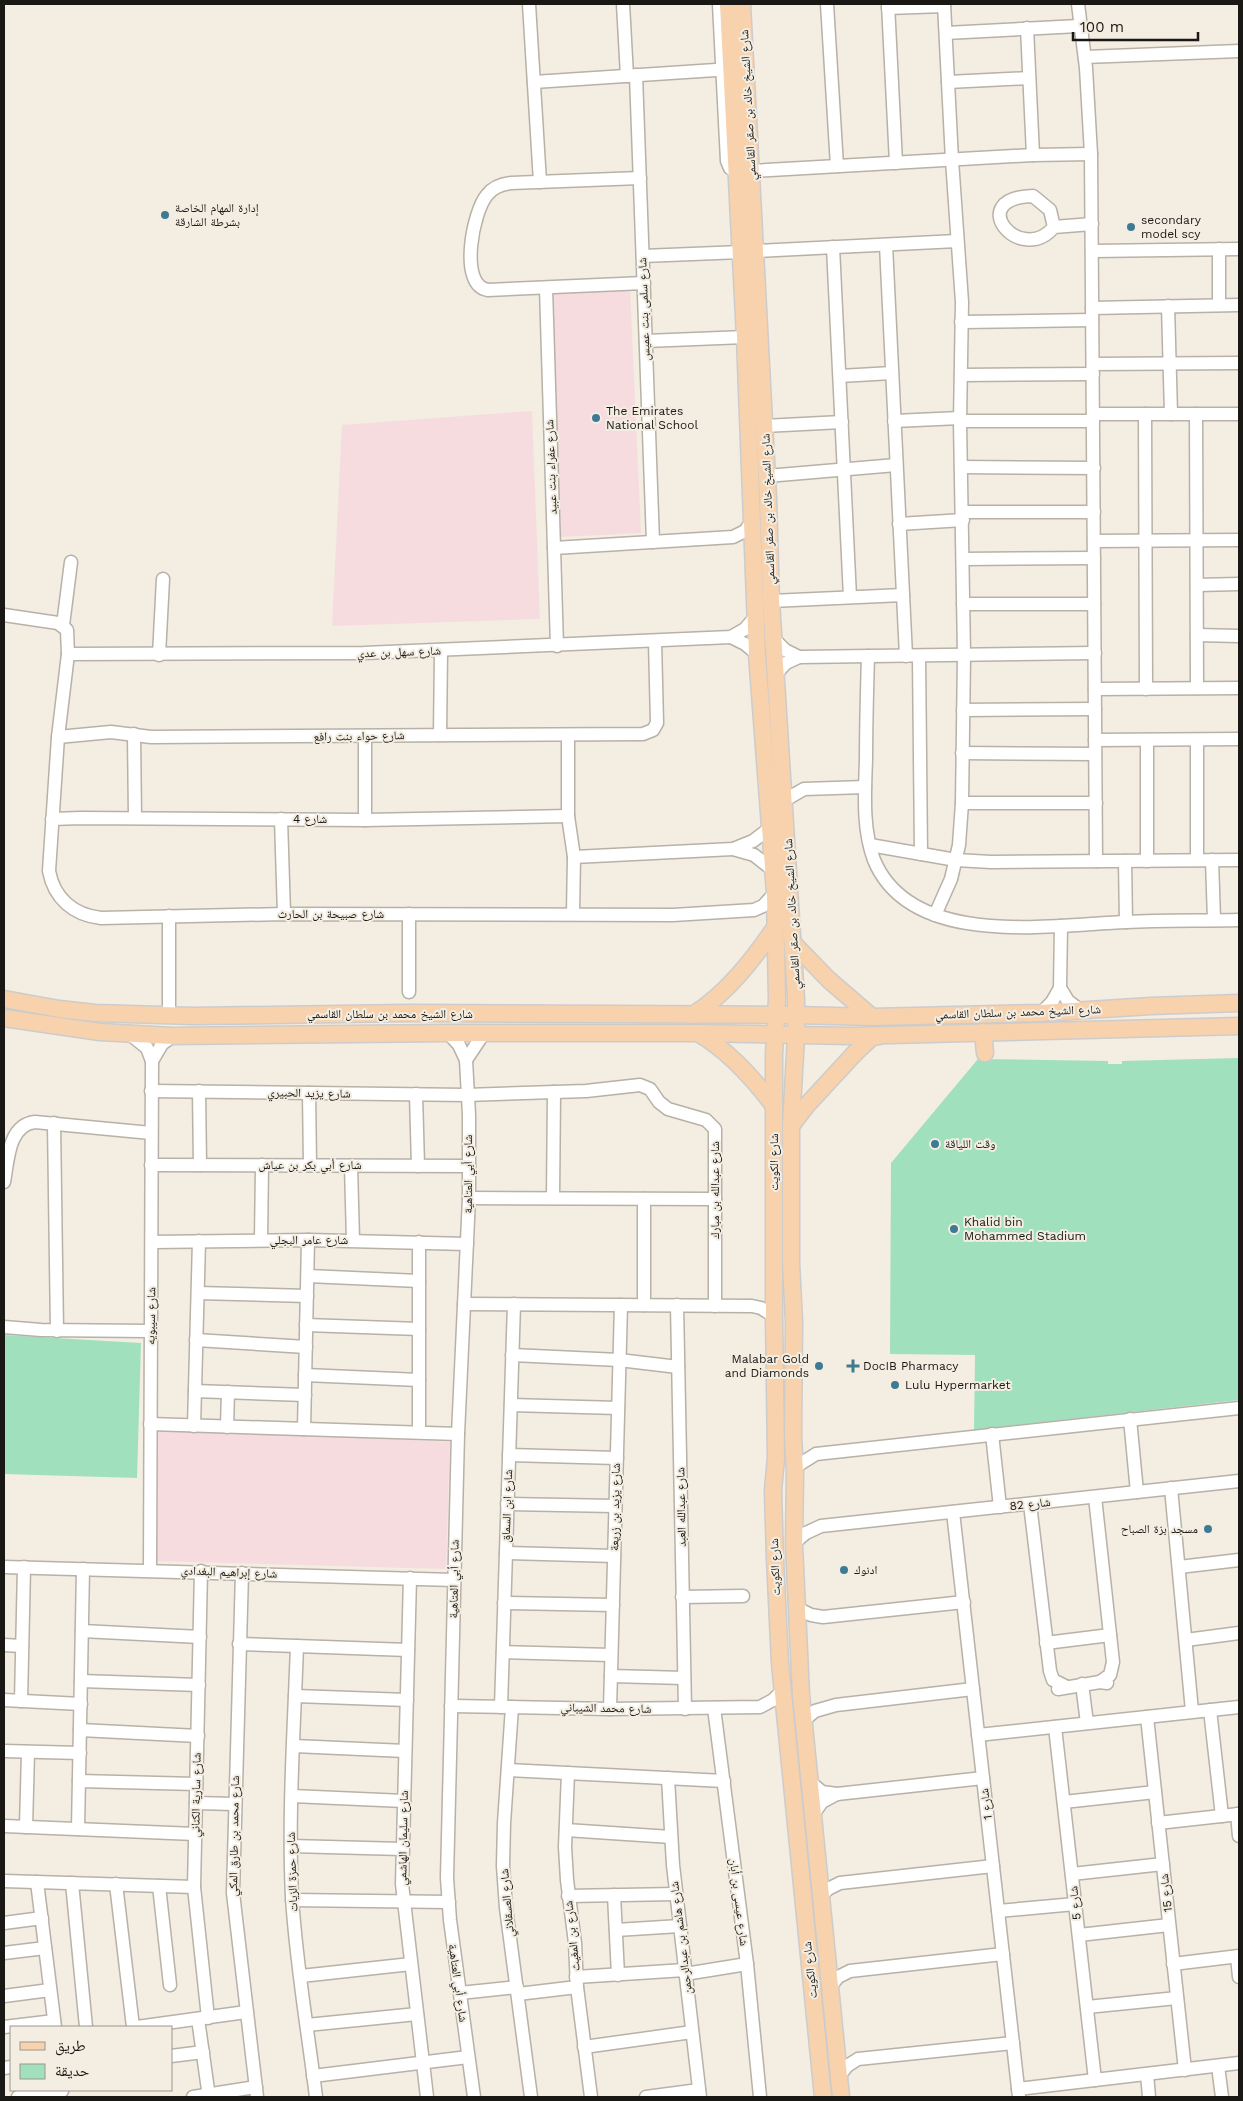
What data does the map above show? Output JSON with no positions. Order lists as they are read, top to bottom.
{
  "streets": {
    "main road": ["شارع الشيخ خالد بن صقر القاسمي", "شارع الشيخ محمد بن سلطان القاسمي", "شارع الكويت"],
    "street": [
      "شارع سلمى بنت عميس",
      "شارع عفراء بنت عبيد",
      "شارع سهل بن عدي",
      "شارع حواء بنت رافع",
      "شارع 4",
      "شارع صبيحة بن الحارث",
      "شارع يزيد الحبيري",
      "شارع أبي بكر بن عياش",
      "شارع أبي العتاهية",
      "شارع عبدالله بن مبارك",
      "شارع عامر البجلي",
      "شارع سيبويه",
      "شارع 82",
      "شارع ابن السماق",
      "شارع يزيد بن زريعة",
      "شارع عبدالله العبد",
      "شارع إبراهيم البغدادي",
      "شارع محمد الشيباني",
      "شارع سارية الكناني",
      "شارع 1",
      "شارع محمد بن طارق المكي",
      "شارع سليمان الهاشمي",
      "شارع حمزة الزيات",
      "شارع 15",
      "شارع عيسى بن أبان",
      "شارع العسقلاني",
      "شارع 5",
      "شارع بن المغيث",
      "شارع هاشم بن عبدالرحمن"
    ]
  },
  "crossings": [
    ["شارع الشيخ خالد بن صقر القاسمي", "شارع صبيحة بن الحارث"],
    ["شارع الشيخ خالد بن صقر القاسمي", "شارع الشيخ محمد بن سلطان القاسمي"],
    ["شارع الشيخ خالد بن صقر القاسمي", "شارع الكويت"],
    ["شارع عفراء بنت عبيد", "شارع سهل بن عدي"],
    ["شارع سهل بن عدي", "شارع حواء بنت رافع"],
    ["شارع 4", "شارع صبيحة بن الحارث"],
    ["شارع الشيخ محمد بن سلطان القاسمي", "شارع الكويت"],
    ["شارع يزيد الحبيري", "شارع أبي العتاهية"],
    ["شارع يزيد الحبيري", "شارع عبدالله بن مبارك"],
    ["شارع يزيد الحبيري", "شارع سيبويه"],
    ["شارع الكويت", "شارع 82"],
    ["شارع الكويت", "شارع محمد الشيباني"],
    ["شارع أبي بكر بن عياش", "شارع أبي العتاهية"],
    ["شارع أبي بكر بن عياش", "شارع سيبويه"],
    ["شارع أبي العتاهية", "شارع عبدالله بن مبارك"],
    ["شارع أبي العتاهية", "شارع عامر البجلي"],
    ["شارع أبي العتاهية", "شارع إبراهيم البغدادي"],
    ["شارع أبي العتاهية", "شارع محمد الشيباني"],
    ["شارع عامر البجلي", "شارع سيبويه"],
    ["شارع سيبويه", "شارع إبراهيم البغدادي"],
    ["شارع 82", "شارع 1"],
    ["شارع ابن السماق", "شارع محمد الشيباني"],
    ["شارع ابن السماق", "شارع العسقلاني"],
    ["شارع يزيد بن زريعة", "شارع محمد الشيباني"],
    ["شارع عبدالله العبد", "شارع محمد الشيباني"],
    ["شارع إبراهيم البغدادي", "شارع سارية الكناني"],
    ["شارع إبراهيم البغدادي", "شارع محمد بن طارق المكي"],
    ["شارع إبراهيم البغدادي", "شارع سليمان الهاشمي"],
    ["شارع محمد الشيباني", "شارع عيسى بن أبان"],
    ["شارع محمد الشيباني", "شارع العسقلاني"]
  ],
  "places": {
    "other": [
      "إدارة المهام الخاصة بشرطة الشارقة",
      "secondary model scy",
      "The Emirates National School",
      "وقت اللياقة",
      "Khalid bin Mohammed Stadium",
      "Malabar Gold and Diamonds",
      "Lulu Hypermarket",
      "مسجد بزة الصباح",
      "ادنوك"
    ],
    "health": ["DocIB Pharmacy"]
  },
  "legend": ["طريق", "حديقة"],
  "scale_bar": "100 m"
}
